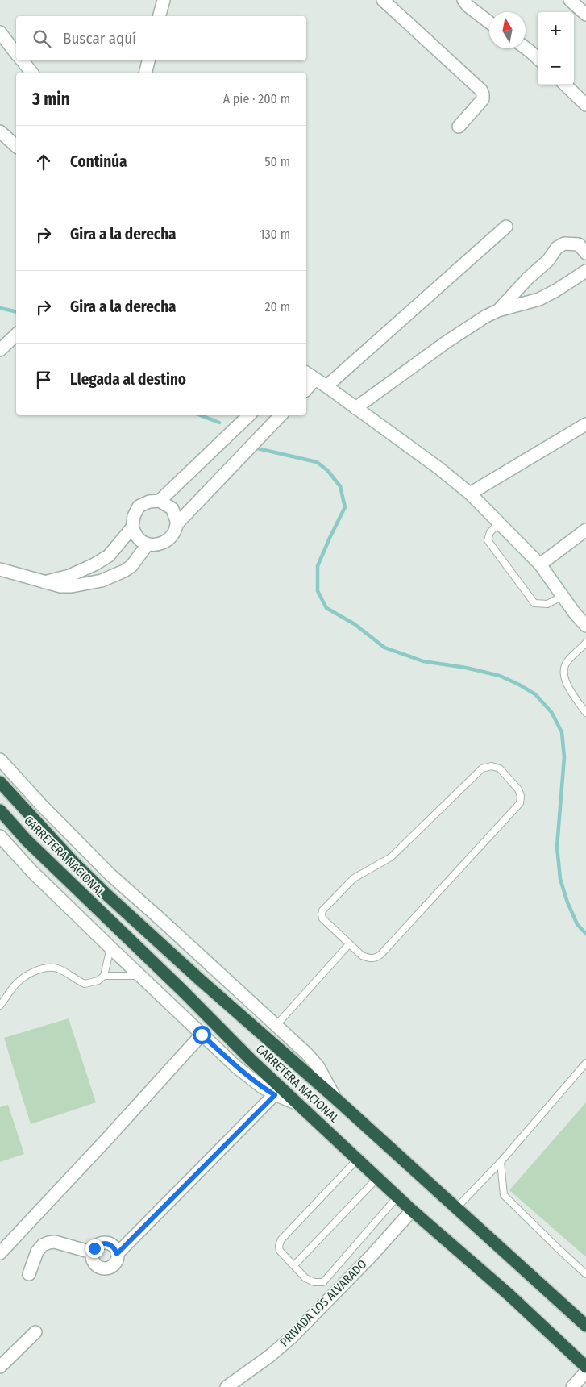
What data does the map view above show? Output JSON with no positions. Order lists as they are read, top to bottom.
{
  "streets": {
    "highway": ["CARRETERA NACIONAL"],
    "street": ["PRIVADA LOS ALVARADO"]
  },
  "crossings": [
    ["CARRETERA NACIONAL", "PRIVADA LOS ALVARADO"]
  ],
  "north": "top",
  "page": {
    "map_buttons": ["+", "−"],
    "search": "Buscar aquí",
    "heading": ["3 min", "A pie · 200 m"],
    "list": [
      ["Continúa", "50 m"],
      ["Gira a la derecha", "130 m"],
      ["Gira a la derecha", "20 m"],
      "Llegada al destino"
    ]
  }
}
